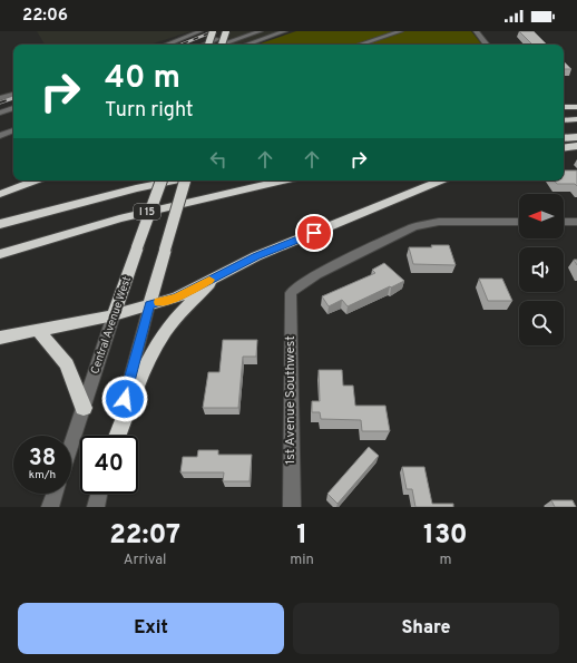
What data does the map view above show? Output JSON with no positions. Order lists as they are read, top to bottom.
{
  "streets": {
    "highway": ["I 15", "Central Avenue West"],
    "street": ["1st Avenue Southwest"]
  },
  "north": "left",
  "page": {
    "status": "22:06",
    "turn": ["40 m", "Turn right"],
    "speed": "38 km/h",
    "limit": "40",
    "eta": [
      "22:07",
      "Arrival",
      "1",
      "min",
      "130",
      "m"
    ],
    "buttons": ["Exit", "Share"]
  }
}
